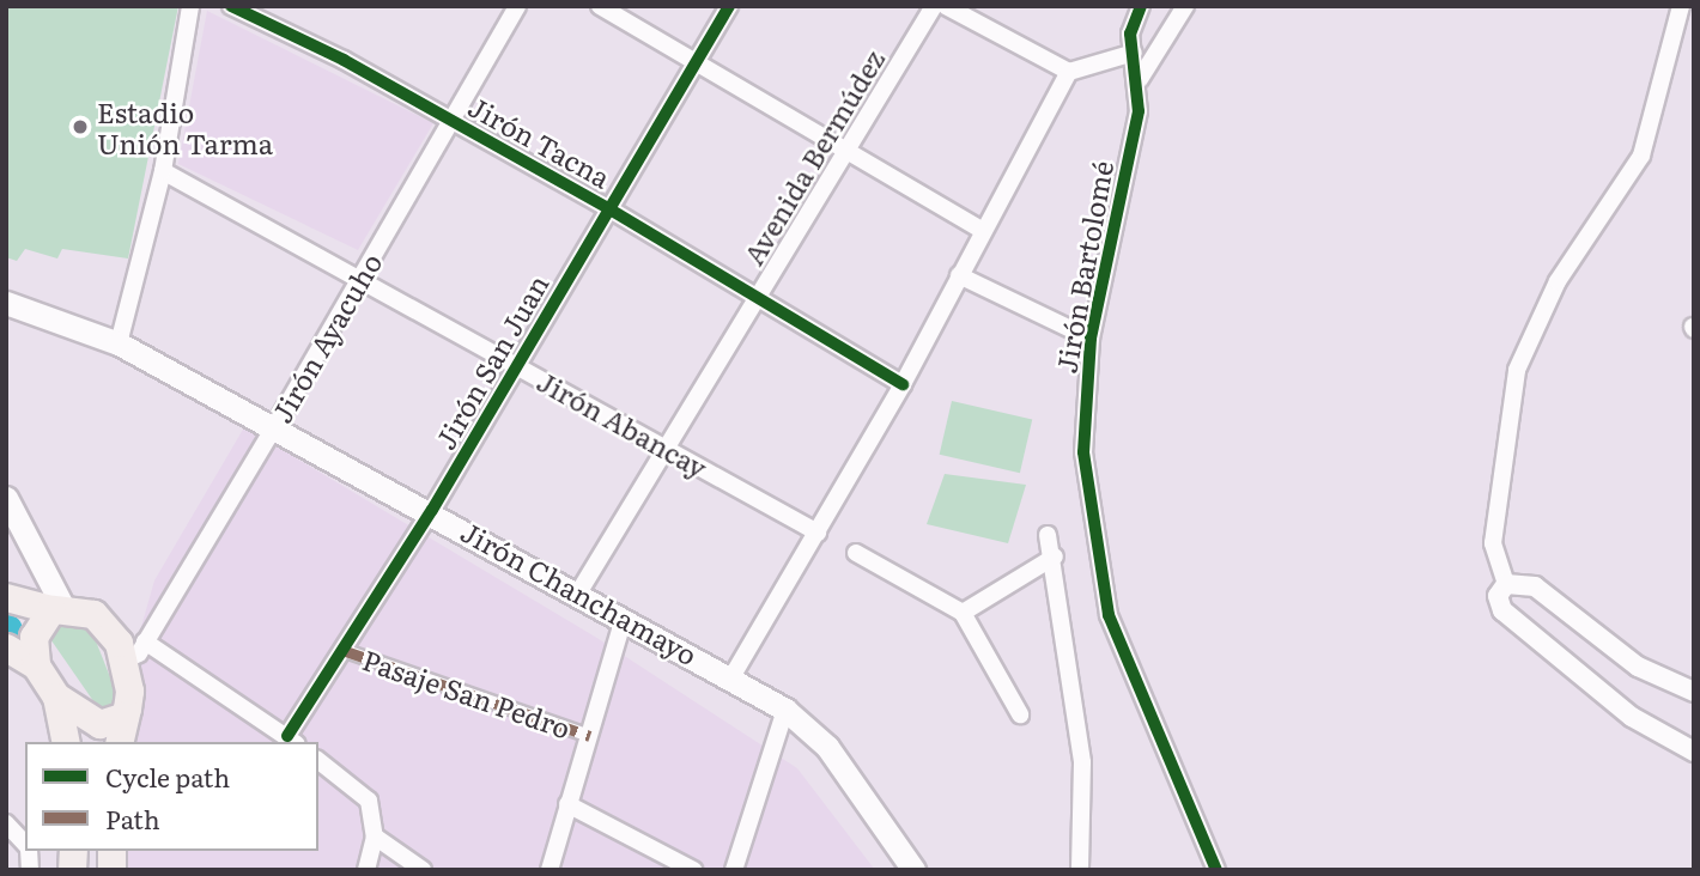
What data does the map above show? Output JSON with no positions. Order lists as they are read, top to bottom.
{
  "streets": {
    "main road": ["Jirón Chanchamayo"],
    "street": [
      "Jirón Tacna",
      "Avenida Bermúdez",
      "Jirón Bartolomé",
      "Jirón Ayacuho",
      "Jirón San Juan",
      "Jirón Abancay",
      "Pasaje San Pedro"
    ]
  },
  "crossings": [
    ["Jirón Tacna", "Avenida Bermúdez"],
    ["Jirón Tacna", "Jirón Ayacuho"],
    ["Jirón Tacna", "Jirón San Juan"],
    ["Avenida Bermúdez", "Jirón Abancay"],
    ["Avenida Bermúdez", "Jirón Chanchamayo"],
    ["Jirón Ayacuho", "Jirón Abancay"],
    ["Jirón Ayacuho", "Jirón Chanchamayo"],
    ["Jirón San Juan", "Jirón Abancay"],
    ["Jirón San Juan", "Jirón Chanchamayo"],
    ["Jirón San Juan", "Pasaje San Pedro"]
  ],
  "places": ["Estadio Unión Tarma"],
  "legend": ["Cycle path", "Path"]
}
